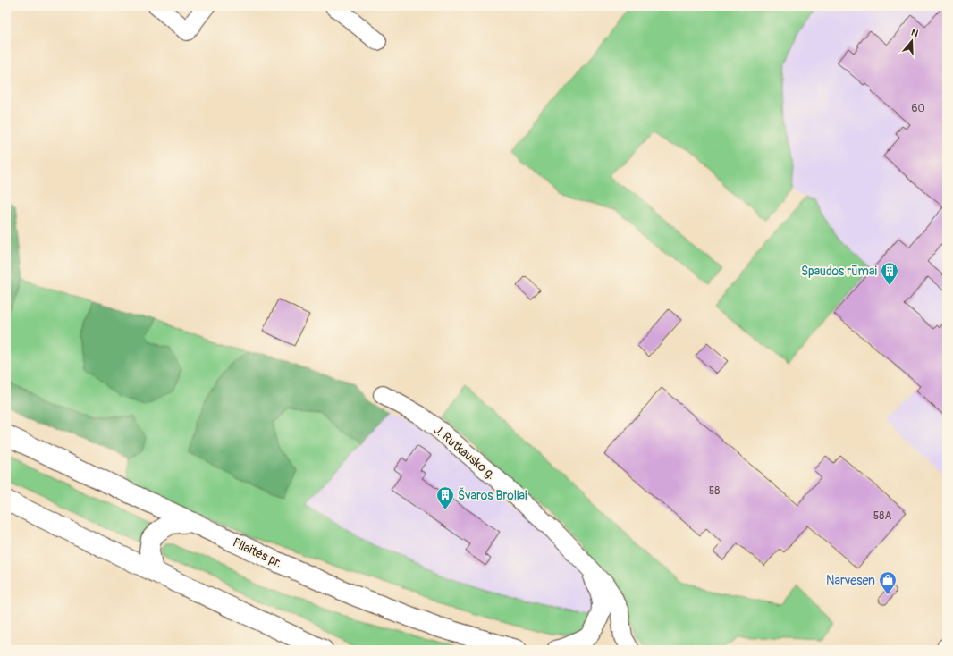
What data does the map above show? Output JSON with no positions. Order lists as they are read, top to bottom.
{
  "streets": {
    "main road": ["Pilaitės pr."],
    "street": ["J. Rutkausko g."]
  },
  "places": {
    "building": ["Spaudos rūmai", "Švaros Broliai"],
    "shop": ["Narvesen"]
  },
  "house_numbers": ["60", "58", "58A"],
  "north": "top"
}
